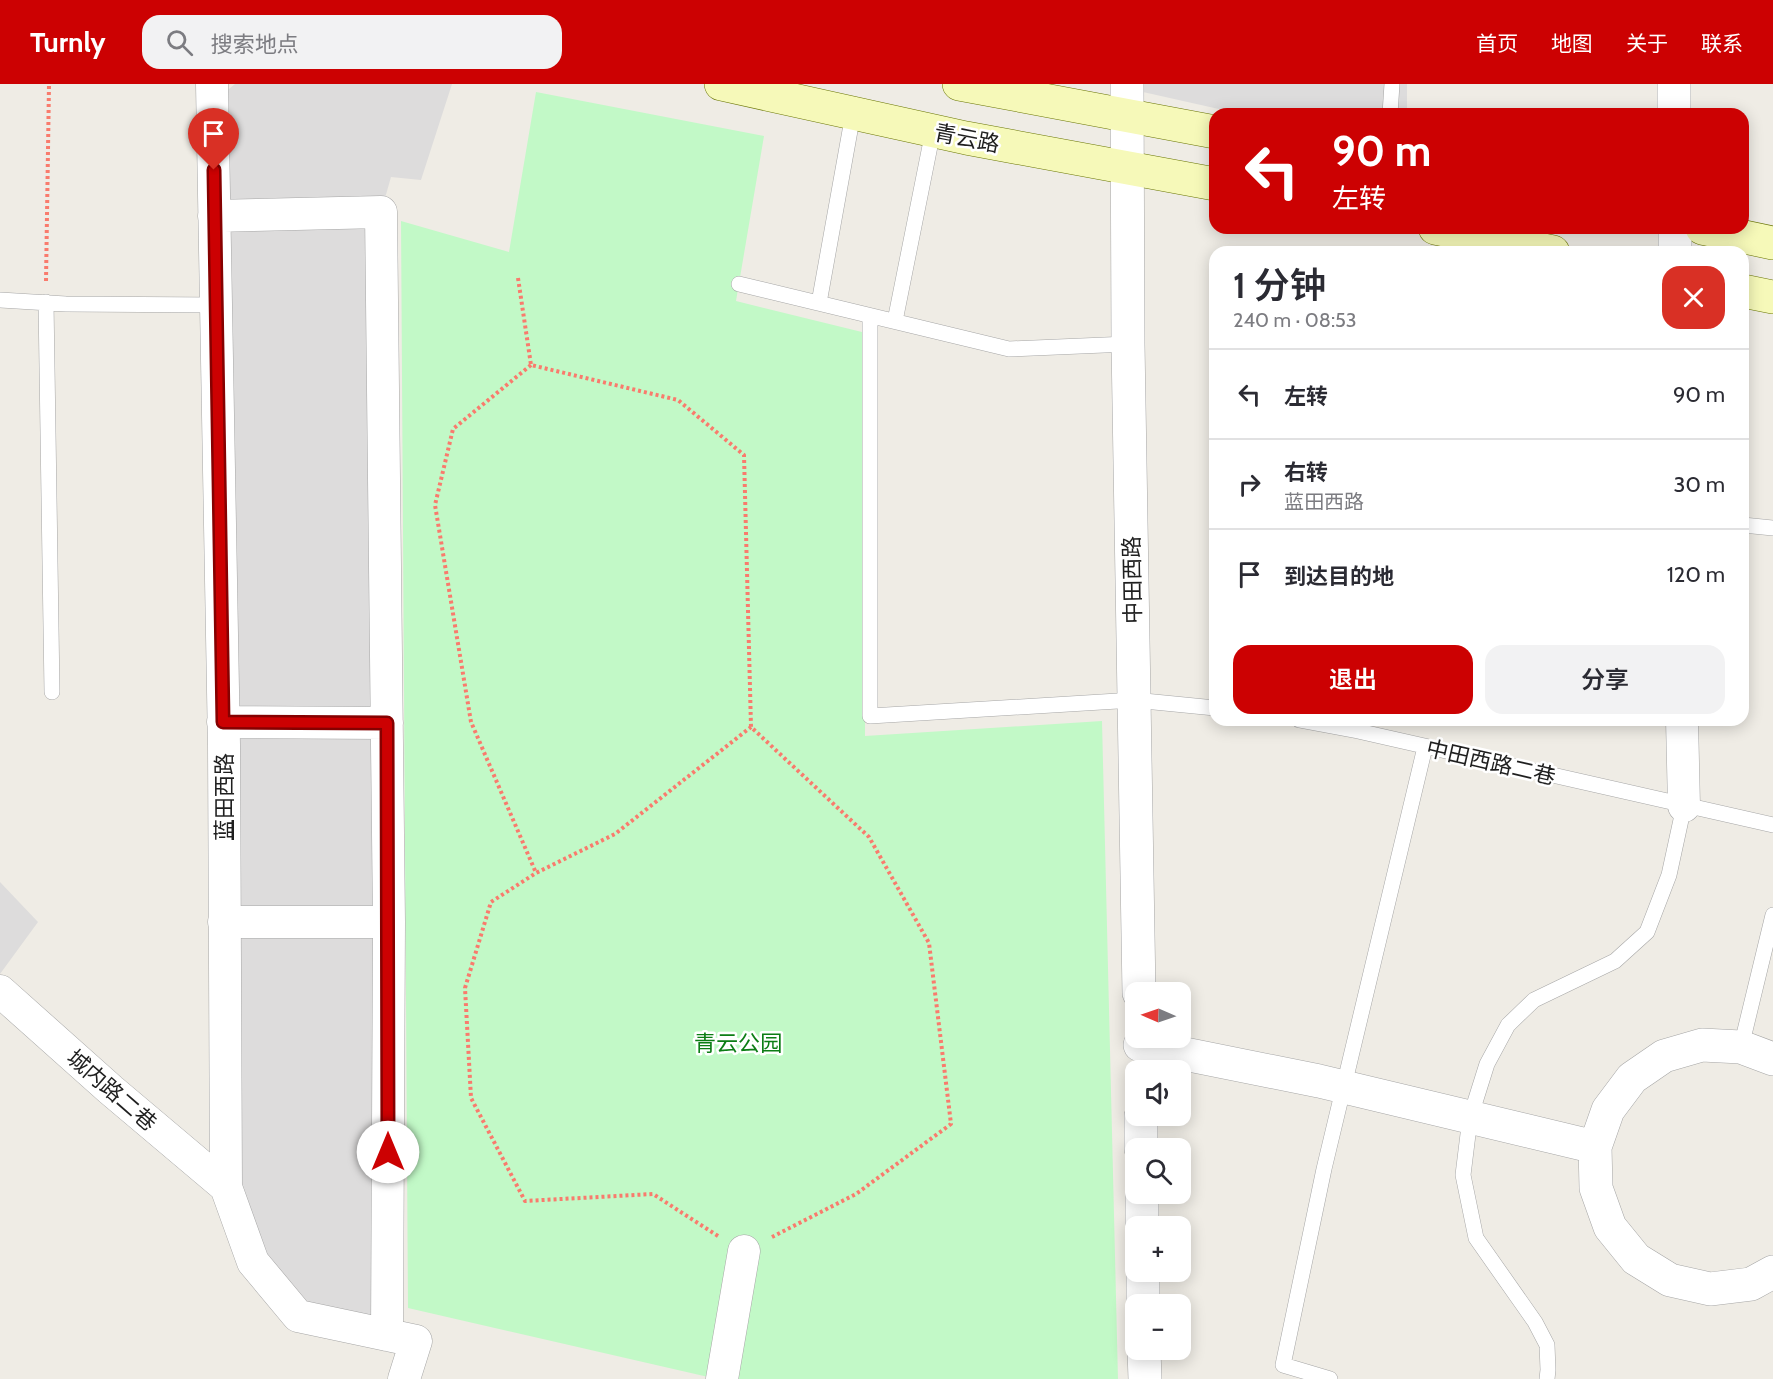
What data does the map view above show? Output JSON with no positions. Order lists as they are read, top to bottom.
{
  "streets": {
    "main road": ["青云路"],
    "street": ["中田西路", "蓝田西路", "城内路二巷"],
    "lane": ["中田西路二巷"]
  },
  "crossings": [
    ["青云路", "中田西路"],
    ["蓝田西路", "城内路二巷"]
  ],
  "parks": ["青云公园"],
  "north": "left",
  "page": {
    "header": "Turnly",
    "search": "搜索地点",
    "nav": [
      "首页",
      "地图",
      "关于",
      "联系"
    ],
    "turn": ["90 m", "左转"],
    "heading": ["1 分钟", "240 m · 08:53"],
    "list": [
      {
        "name": "左转",
        "value": "90 m"
      },
      {
        "name": "右转",
        "note": "蓝田西路",
        "value": "30 m"
      },
      {
        "name": "到达目的地",
        "value": "120 m"
      }
    ],
    "buttons": ["退出", "分享"],
    "map_buttons": ["+", "−"]
  }
}
